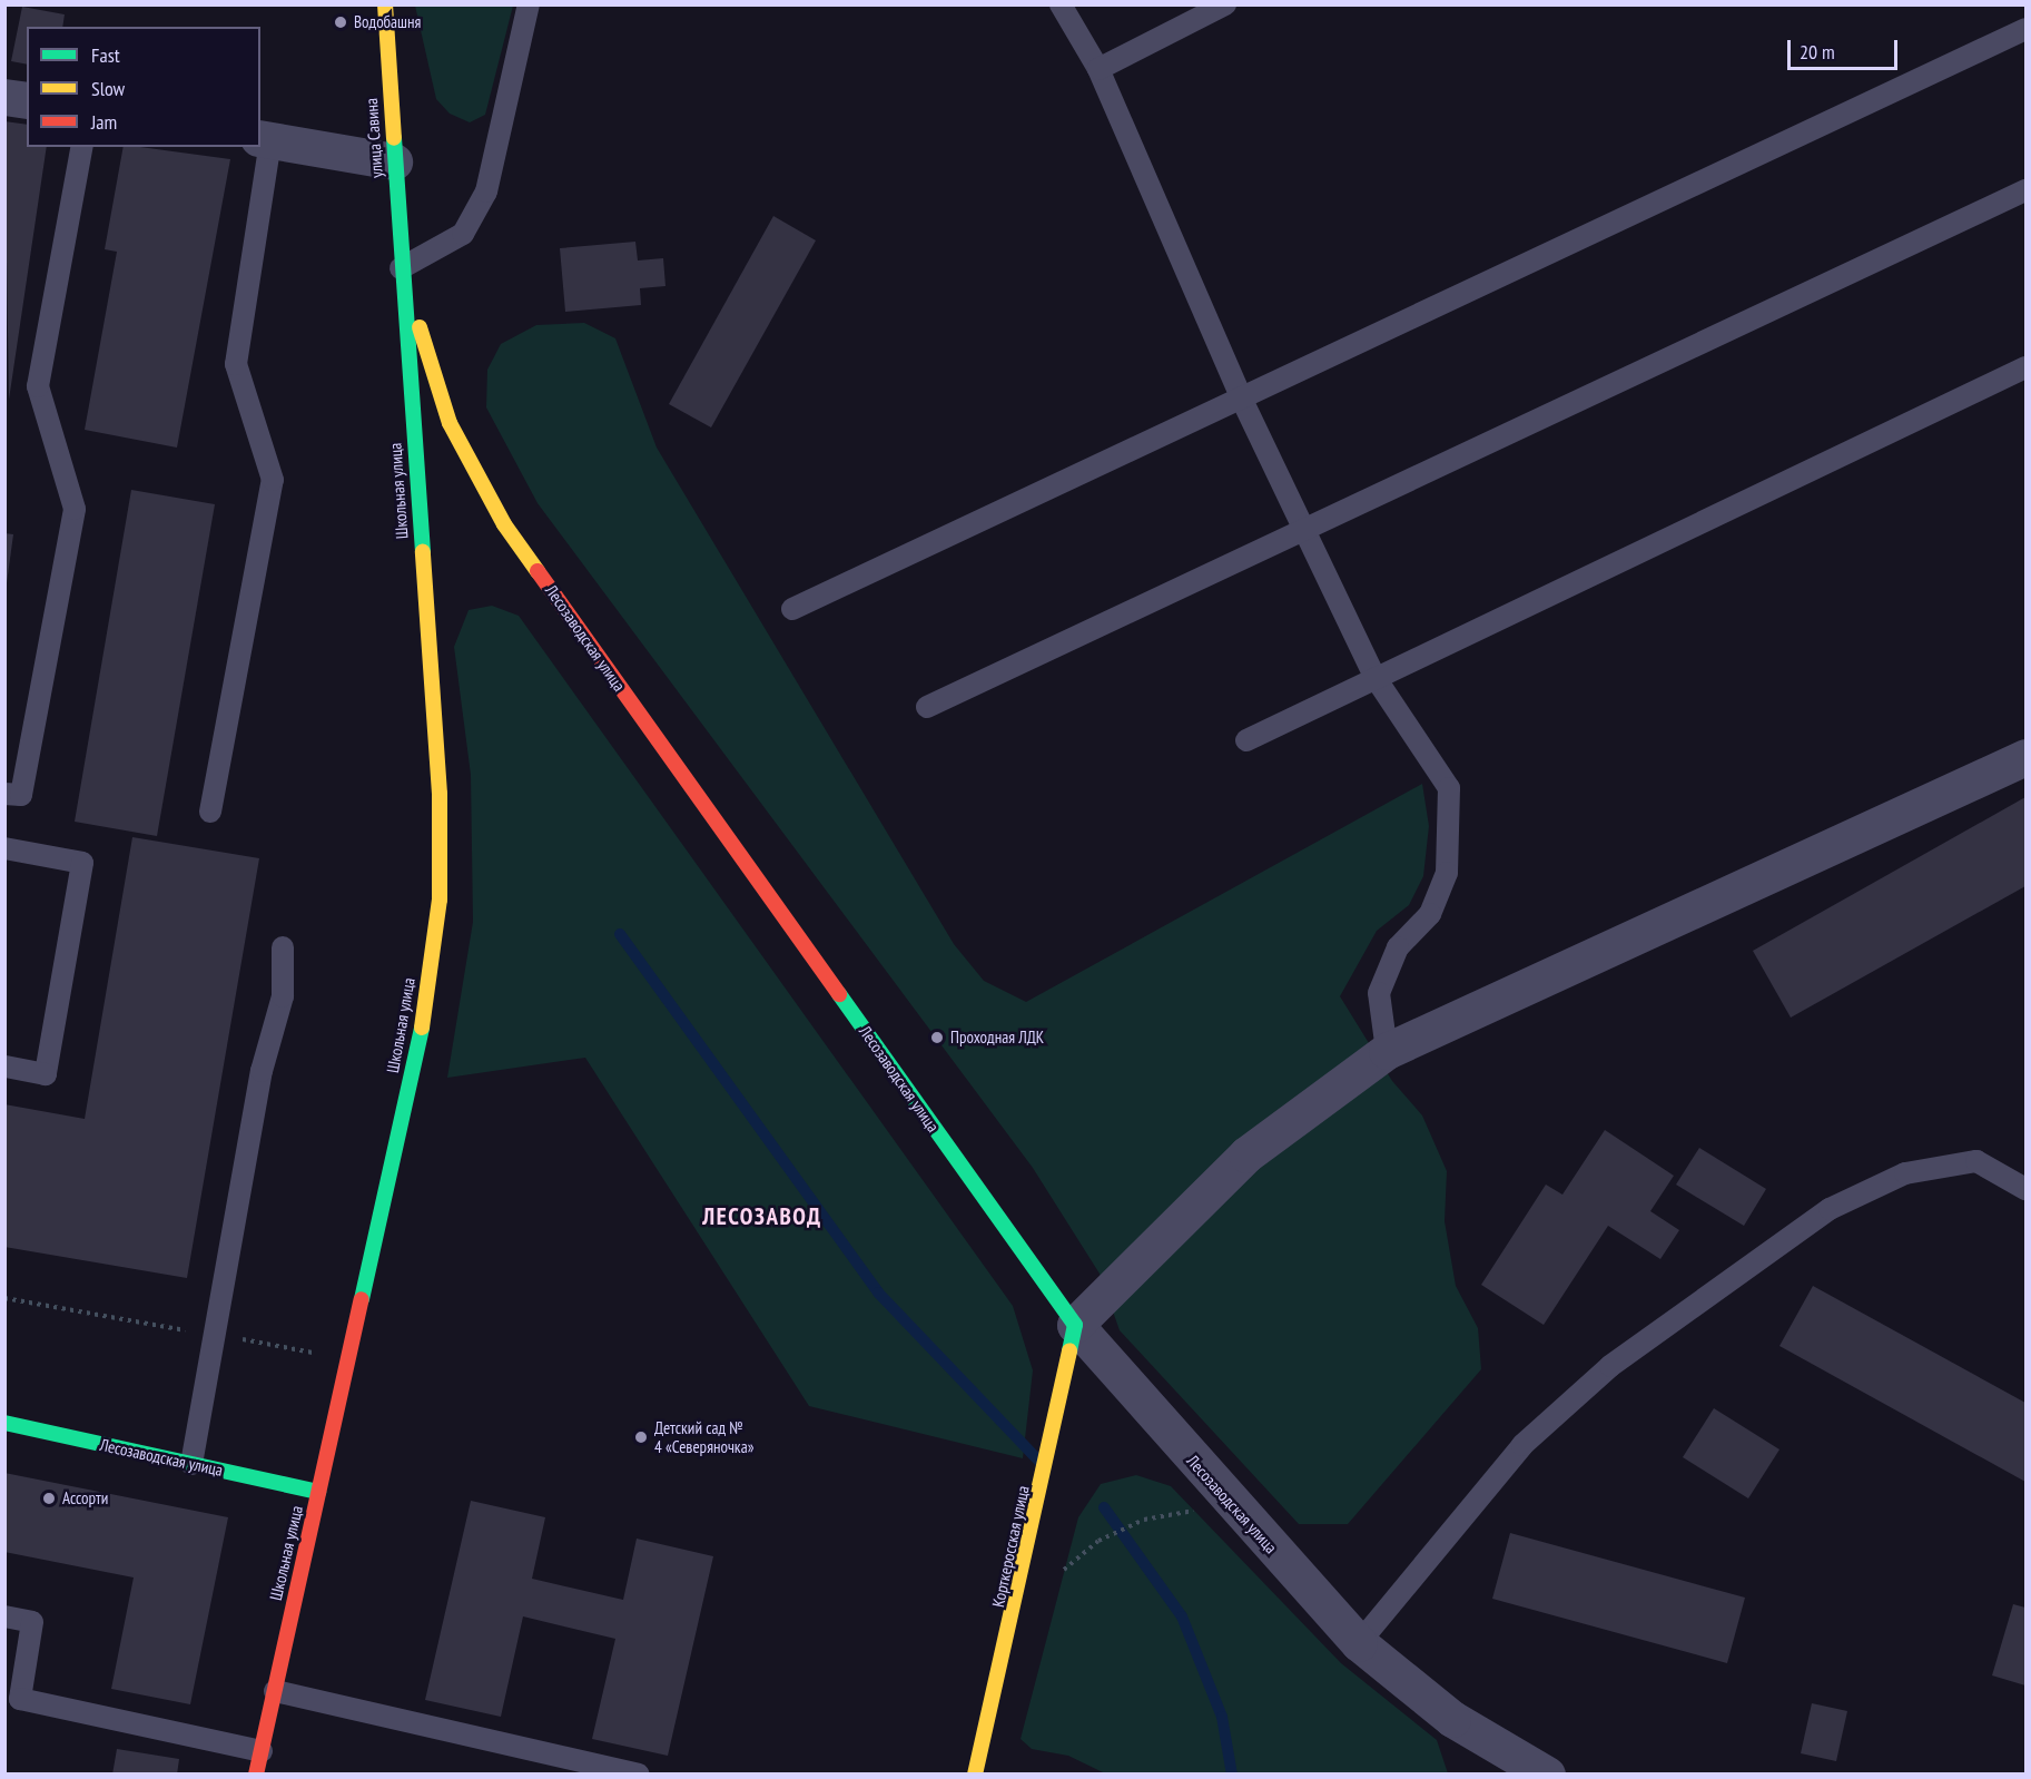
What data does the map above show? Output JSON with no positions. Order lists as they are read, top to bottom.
{
  "streets": {
    "main road": [
      "улица Савина",
      "Школьная улица",
      "Лесозаводская улица",
      "Корткеросская улица"
    ]
  },
  "crossings": [
    ["улица Савина", "Школьная улица"],
    ["улица Савина", "Лесозаводская улица"],
    ["Школьная улица", "Лесозаводская улица"],
    ["Лесозаводская улица", "Корткеросская улица"]
  ],
  "districts": ["ЛЕСОЗАВОД"],
  "places": [
    "Водобашня",
    "Проходная ЛДК",
    "Детский сад № 4 «Северяночка»",
    "Ассорти"
  ],
  "legend": ["Fast", "Slow", "Jam"],
  "scale_bar": "20 m"
}
